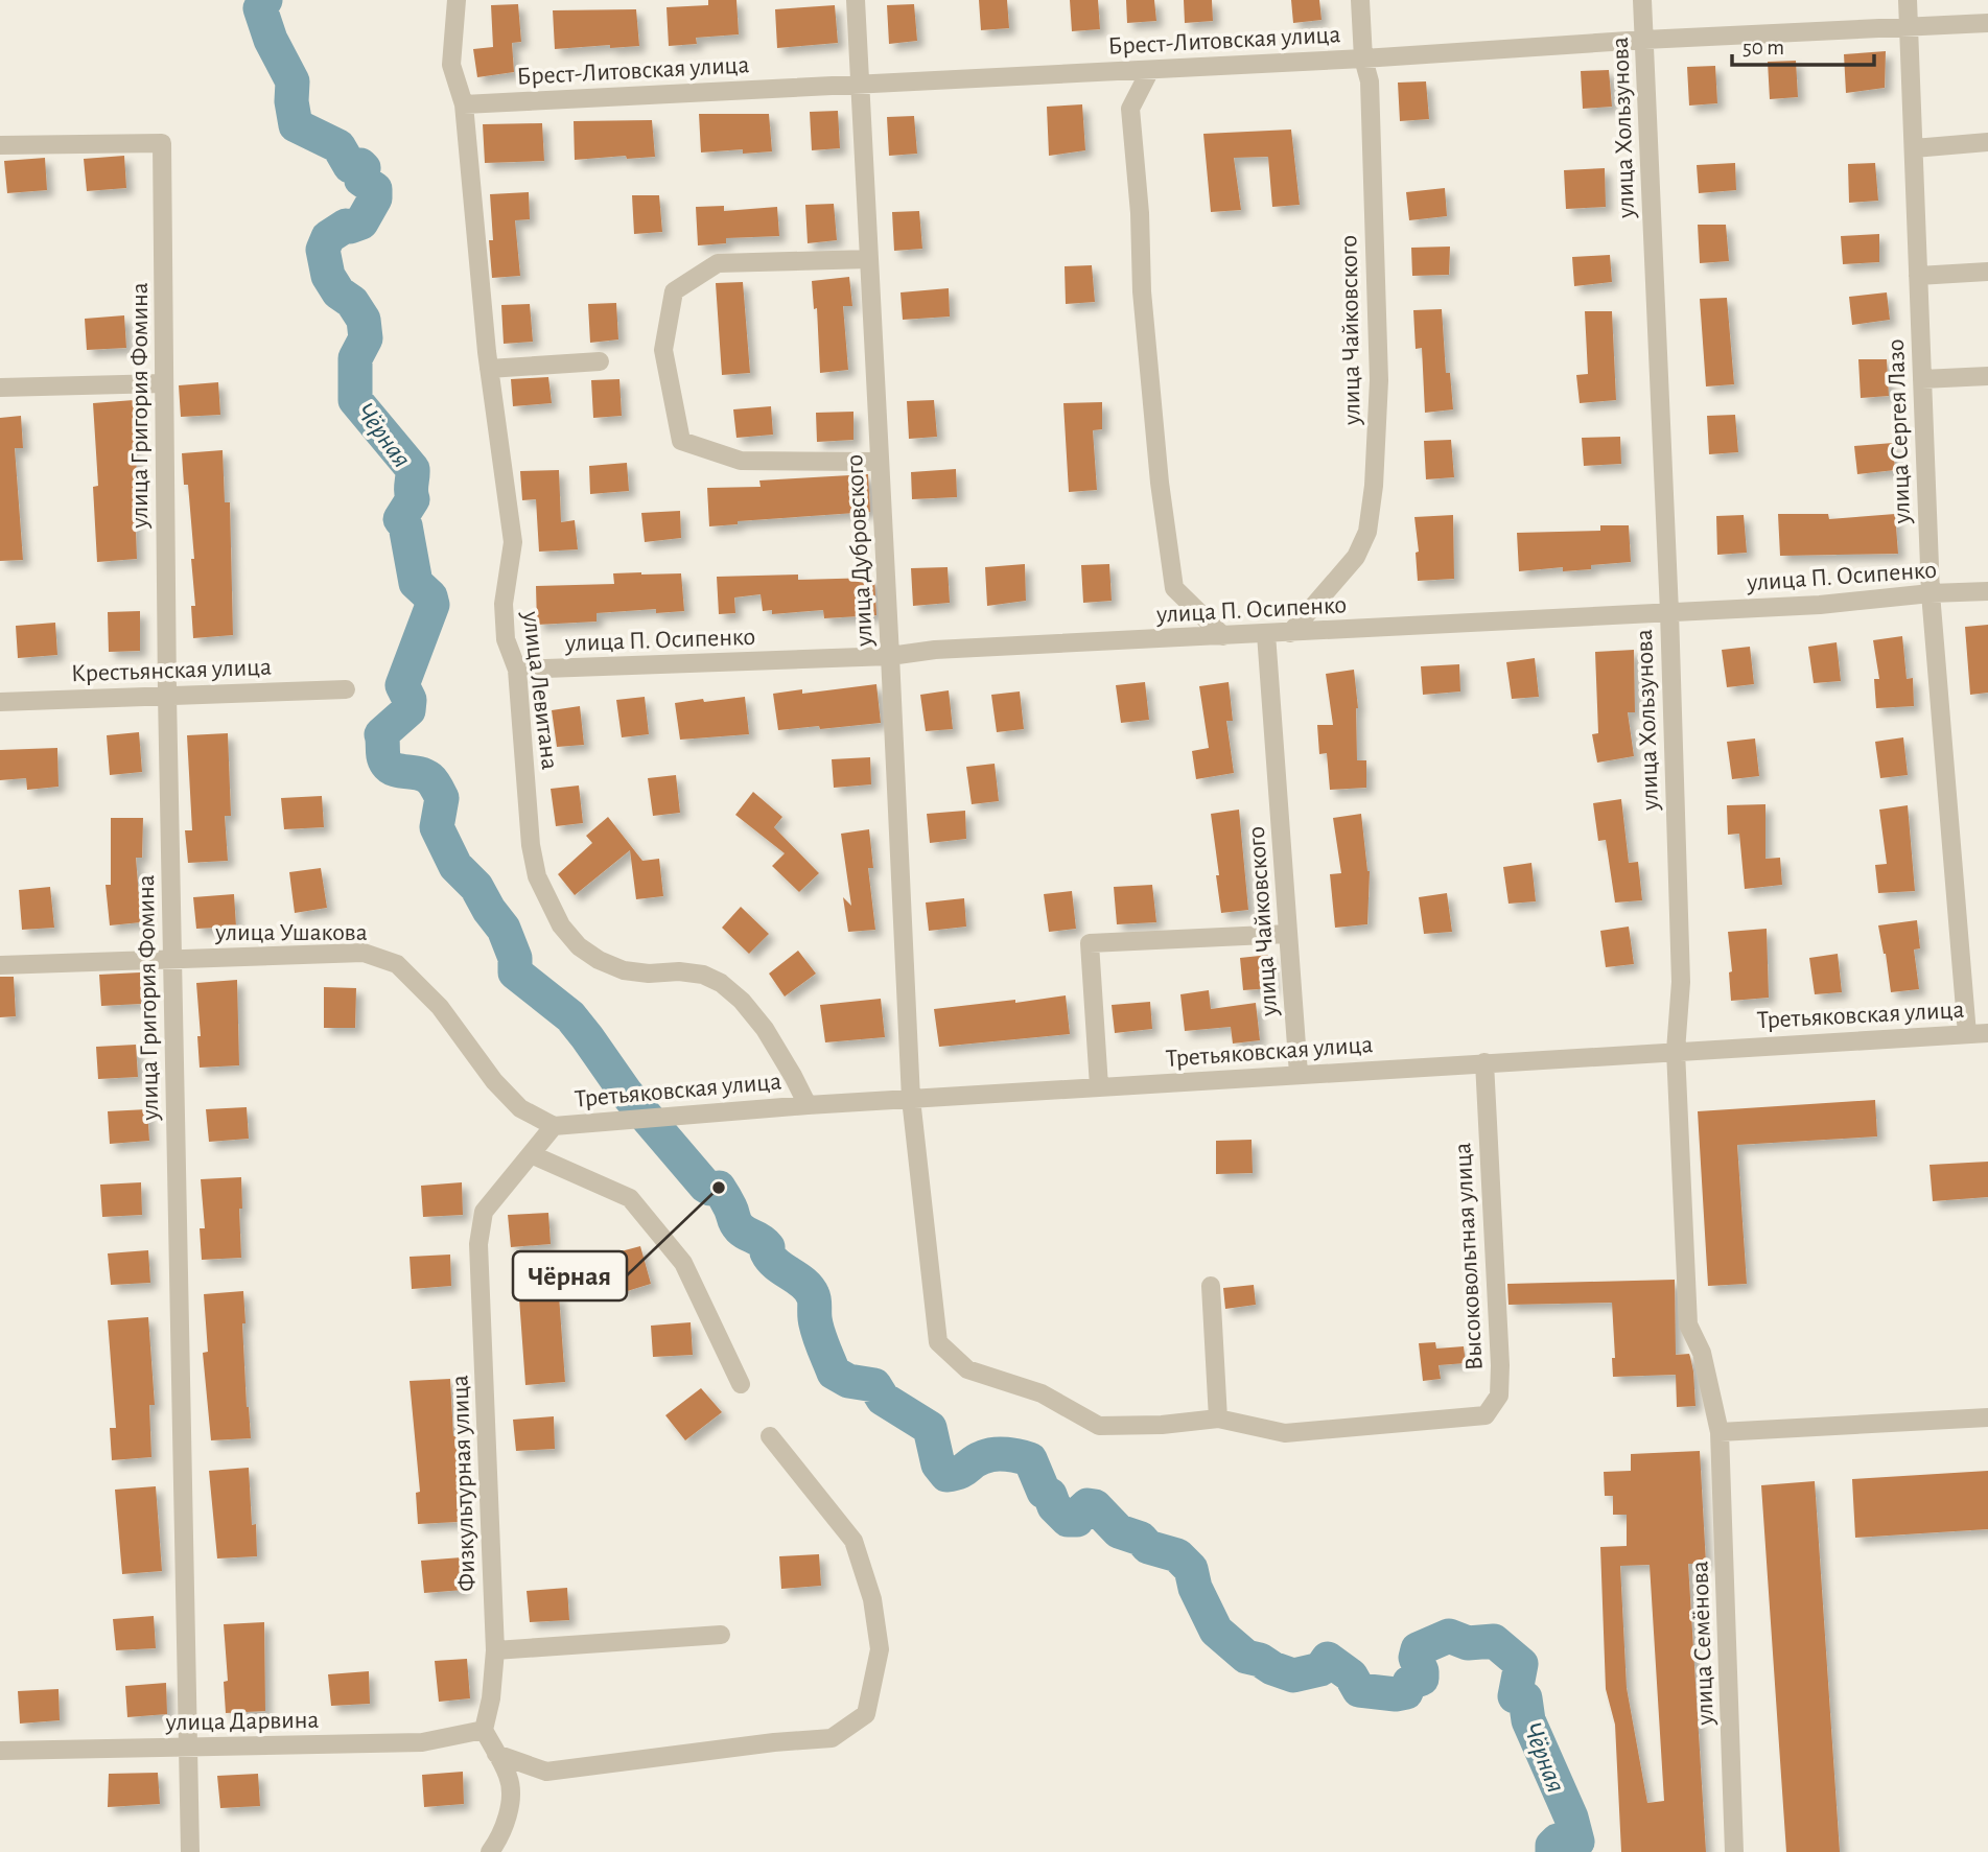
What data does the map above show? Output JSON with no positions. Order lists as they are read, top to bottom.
{
  "streets": {
    "street": [
      "Брест-Литовская улица",
      "улица Хользунова",
      "улица Чайковского",
      "улица Григория Фомина",
      "улица Сергея Лазо",
      "улица Дубровского",
      "улица П. Осипенко",
      "Крестьянская улица",
      "улица Левитана",
      "улица Ушакова",
      "Третьяковская улица",
      "Высоковольтная улица",
      "Физкультурная улица",
      "улица Семёнова",
      "улица Дарвина"
    ]
  },
  "crossings": [
    ["Брест-Литовская улица", "улица Хользунова"],
    ["Брест-Литовская улица", "улица Чайковского"],
    ["Брест-Литовская улица", "улица Сергея Лазо"],
    ["Брест-Литовская улица", "улица Дубровского"],
    ["Брест-Литовская улица", "улица Левитана"],
    ["улица Хользунова", "улица П. Осипенко"],
    ["улица Хользунова", "Третьяковская улица"],
    ["улица Хользунова", "улица Семёнова"],
    ["улица Чайковского", "улица П. Осипенко"],
    ["улица Чайковского", "Третьяковская улица"],
    ["улица Григория Фомина", "Крестьянская улица"],
    ["улица Григория Фомина", "улица Ушакова"],
    ["улица Григория Фомина", "улица Дарвина"],
    ["улица Сергея Лазо", "улица П. Осипенко"],
    ["улица Сергея Лазо", "Третьяковская улица"],
    ["улица Дубровского", "улица П. Осипенко"],
    ["улица Дубровского", "Третьяковская улица"],
    ["улица Дубровского", "Высоковольтная улица"],
    ["улица П. Осипенко", "улица Левитана"],
    ["улица Левитана", "Третьяковская улица"],
    ["улица Ушакова", "Третьяковская улица"],
    ["улица Ушакова", "Физкультурная улица"],
    ["Третьяковская улица", "Высоковольтная улица"],
    ["Третьяковская улица", "Физкультурная улица"],
    ["Физкультурная улица", "улица Дарвина"]
  ],
  "water": ["Чёрная"],
  "places": ["Чёрная"],
  "scale_bar": "50 m"
}
